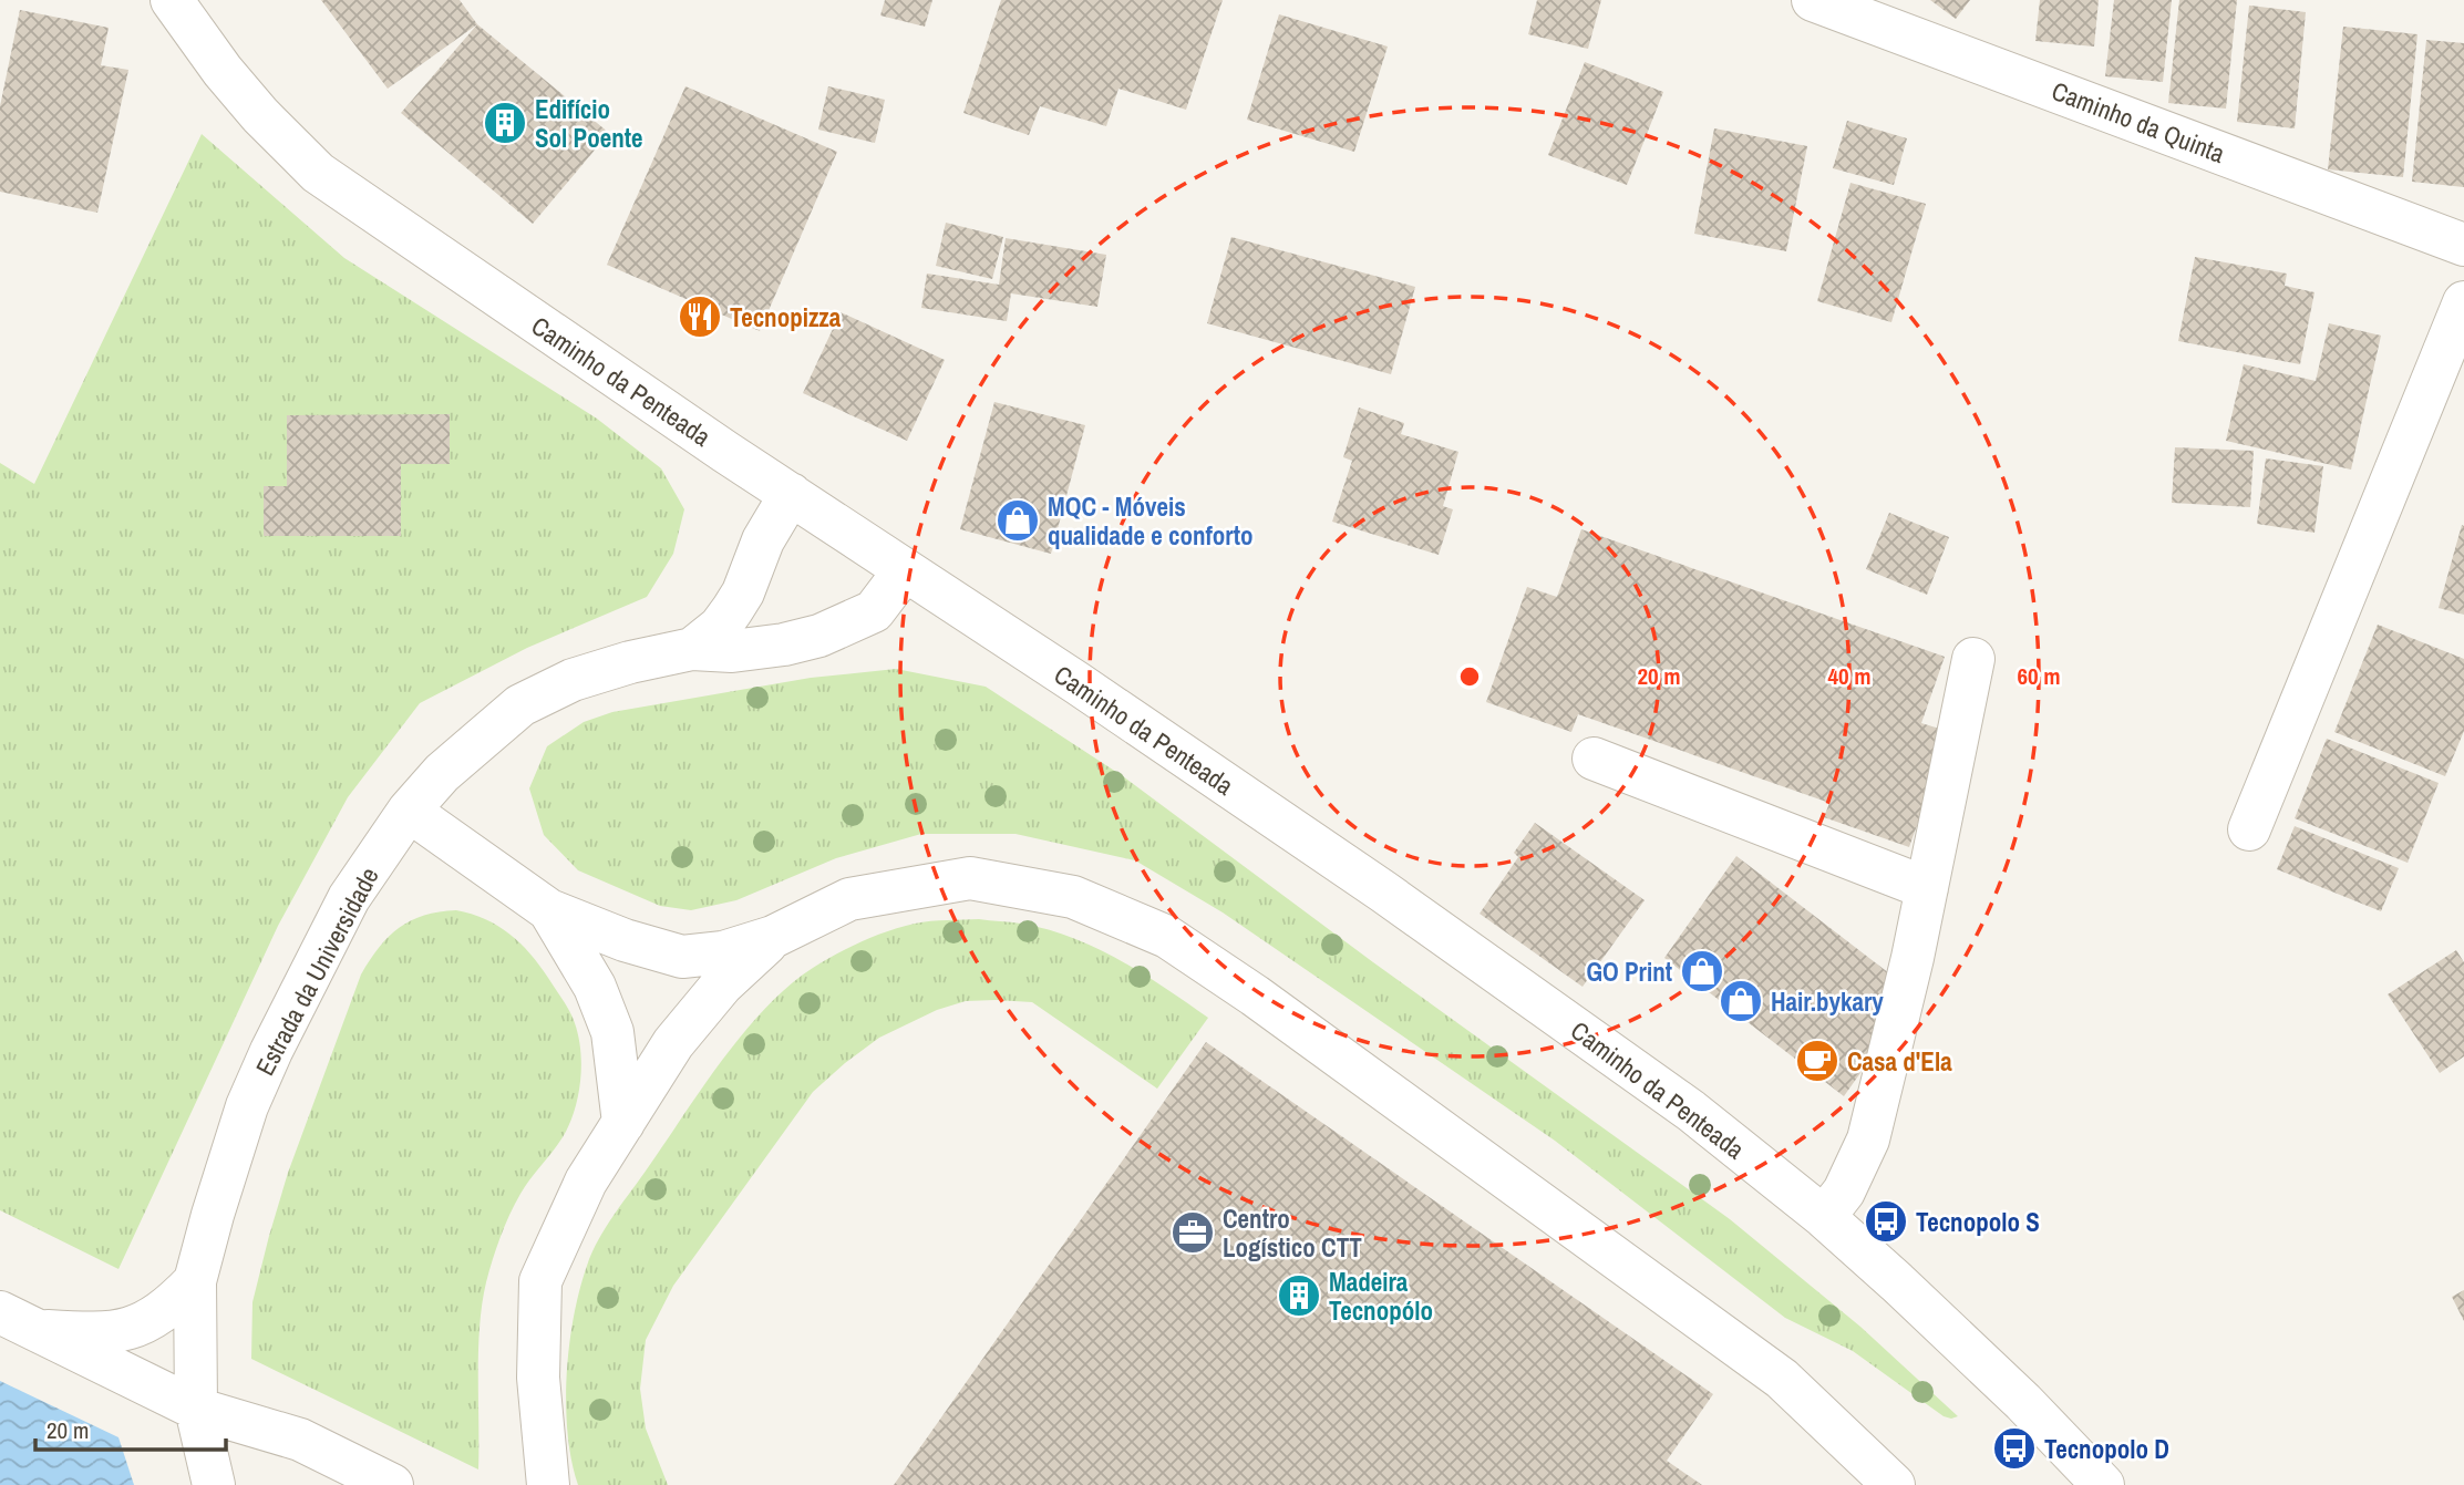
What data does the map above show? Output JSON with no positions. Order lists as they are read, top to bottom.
{
  "streets": {
    "street": ["Caminho da Quinta", "Caminho da Penteada", "Estrada da Universidade"]
  },
  "crossings": [
    ["Caminho da Penteada", "Estrada da Universidade"]
  ],
  "places": {
    "building": ["Edifício Sol Poente", "Madeira Tecnopólo"],
    "restaurant": ["Tecnopizza"],
    "shop": ["MQC - Móveis qualidade e conforto", "GO Print", "Hair.bykary"],
    "cafe": ["Casa d'Ela"],
    "bus stop": ["Tecnopolo S", "Tecnopolo D"],
    "office": ["Centro Logístico CTT"]
  },
  "scale_bar": "20 m",
  "rings": ["20 m", "40 m", "60 m"]
}
